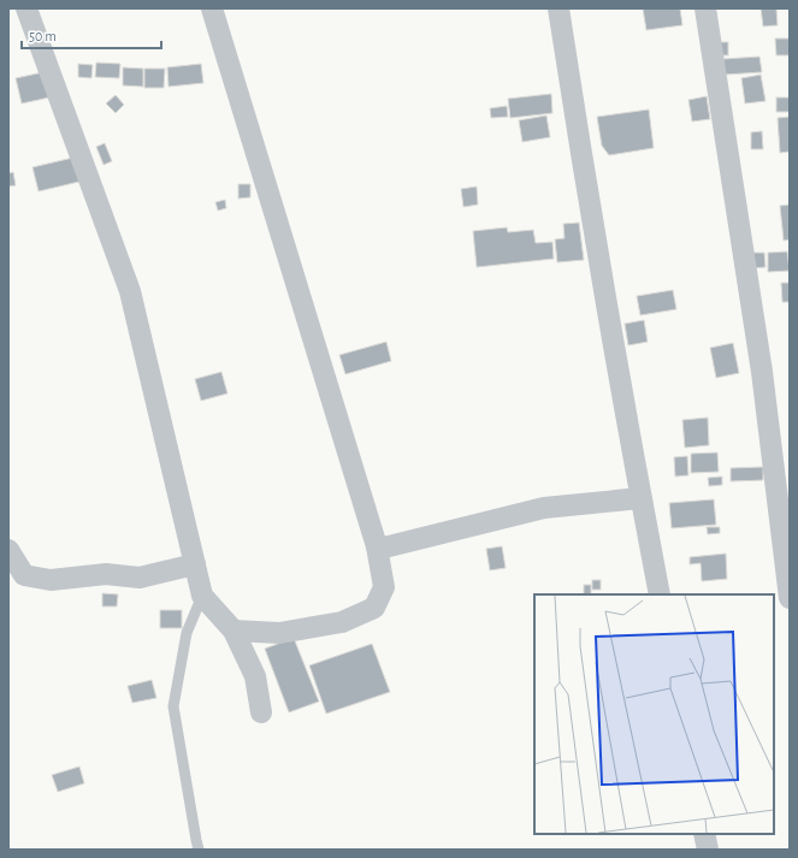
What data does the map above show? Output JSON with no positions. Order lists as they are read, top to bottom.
{
  "scale_bar": "50 m"
}
